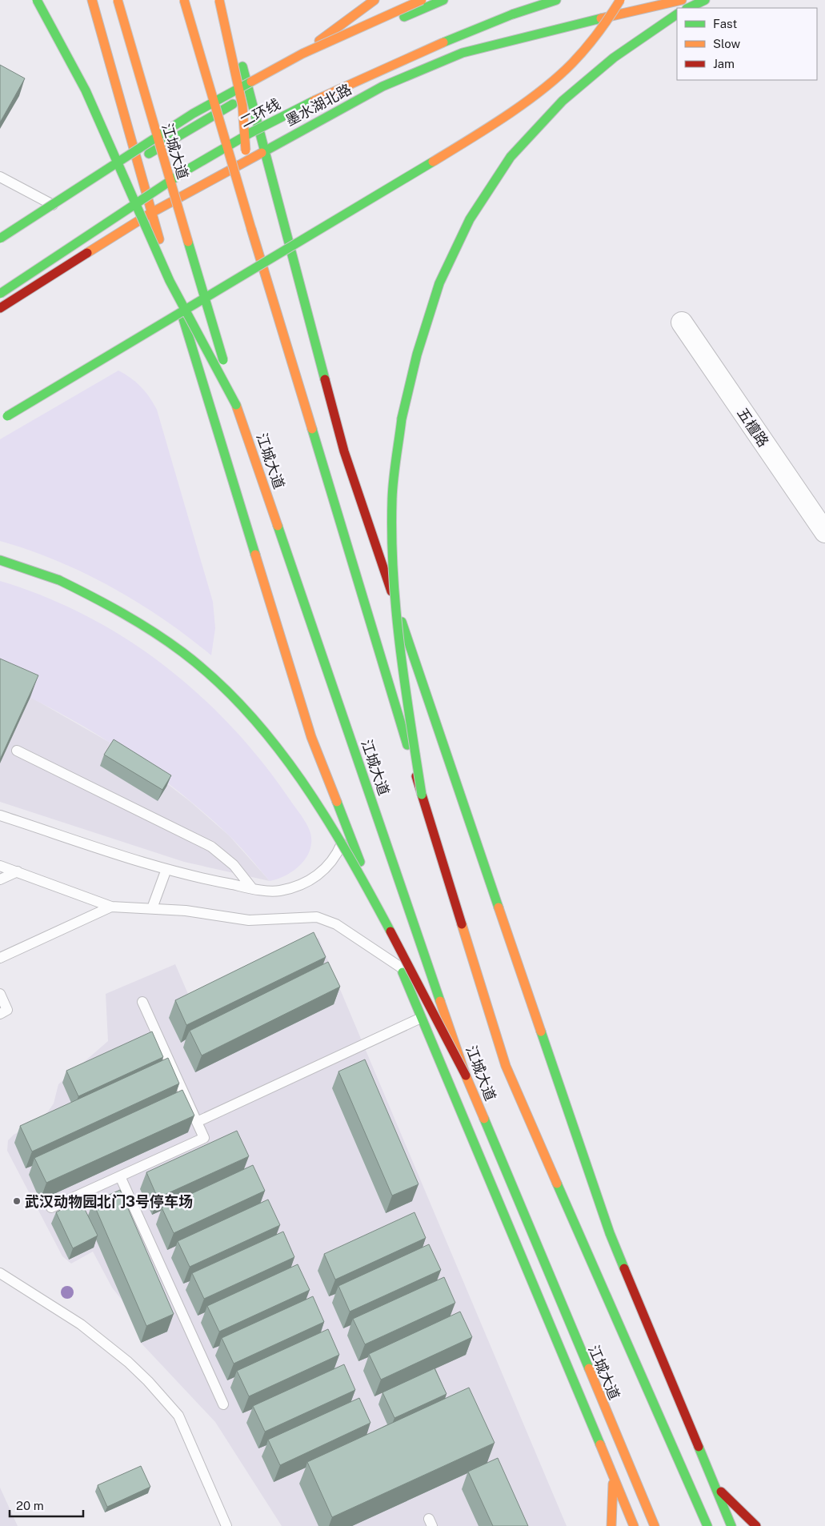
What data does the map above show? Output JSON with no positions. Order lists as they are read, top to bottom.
{
  "streets": {
    "main road": ["墨水湖北路", "二环线", "江城大道"],
    "street": ["五檀路"]
  },
  "places": ["武汉动物园北门3号停车场"],
  "legend": ["Fast", "Slow", "Jam"],
  "scale_bar": "20 m"
}
